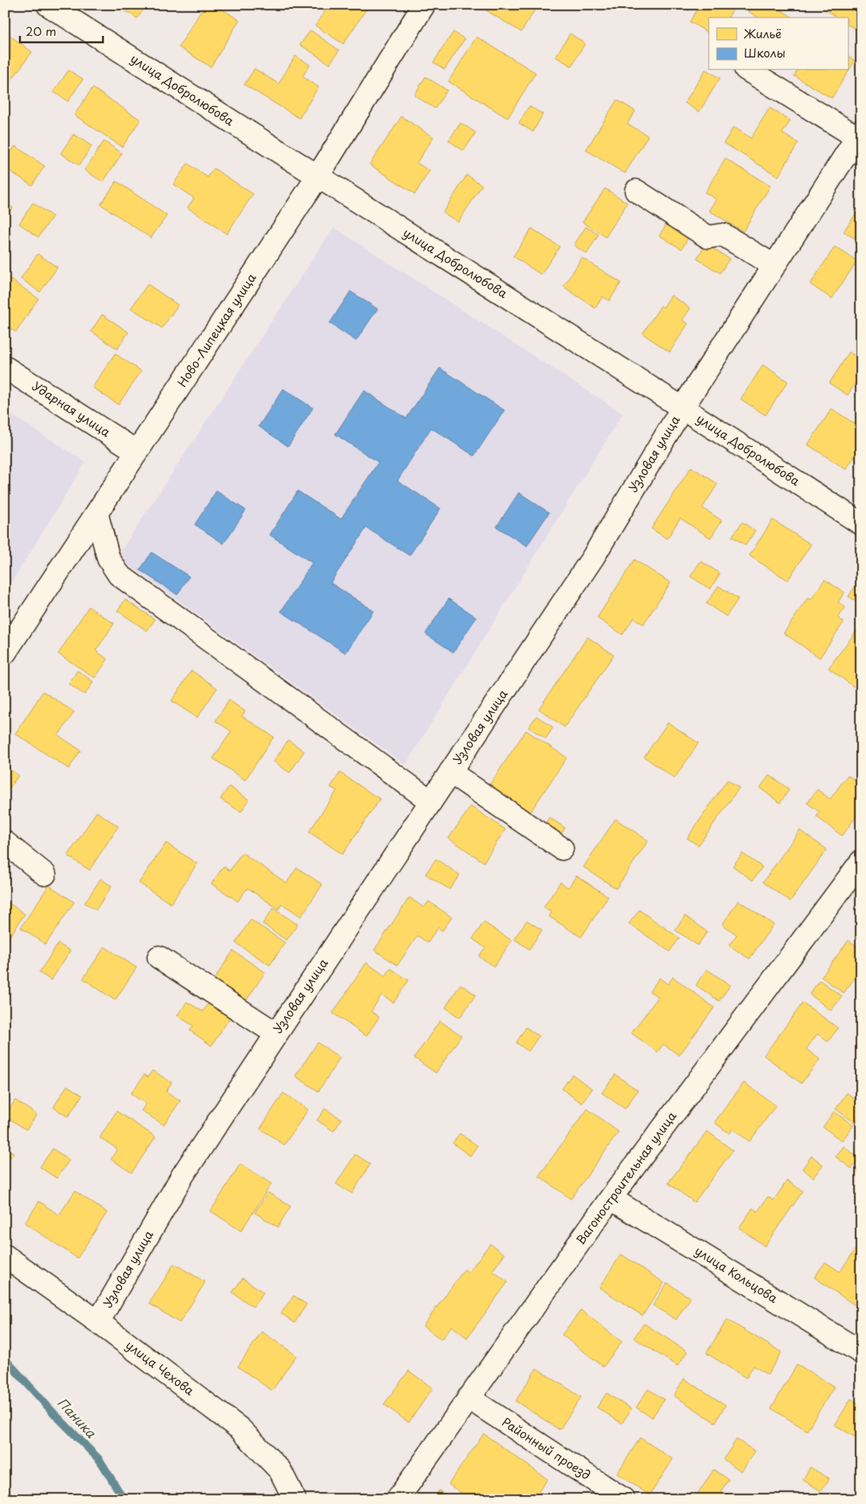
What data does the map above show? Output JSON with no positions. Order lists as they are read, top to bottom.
{
  "streets": {
    "street": [
      "улица Добролюбова",
      "Ново-Липецкая улица",
      "Ударная улица",
      "Узловая улица",
      "Вагоностроительная улица",
      "улица Кольцова",
      "улица Чехова",
      "Районный проезд"
    ]
  },
  "crossings": [
    ["улица Добролюбова", "Ново-Липецкая улица"],
    ["улица Добролюбова", "Узловая улица"],
    ["Ново-Липецкая улица", "Ударная улица"],
    ["Узловая улица", "улица Чехова"],
    ["Вагоностроительная улица", "улица Кольцова"],
    ["Вагоностроительная улица", "Районный проезд"]
  ],
  "water": ["Паника"],
  "legend": ["Жильё", "Школы"],
  "scale_bar": "20 m"
}
